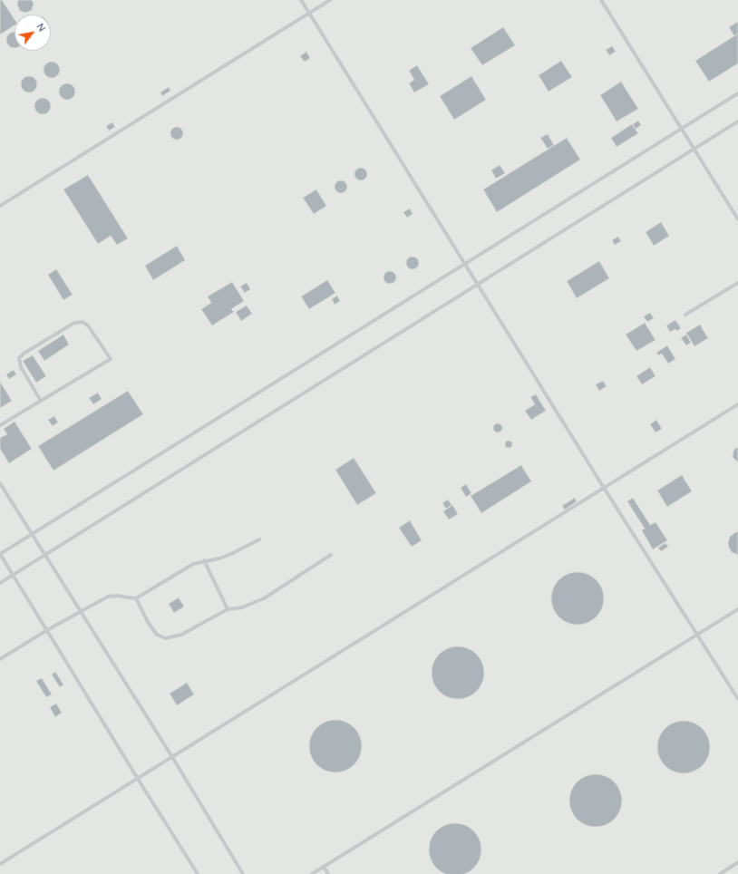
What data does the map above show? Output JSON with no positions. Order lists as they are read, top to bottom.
{
  "north": "top right"
}
